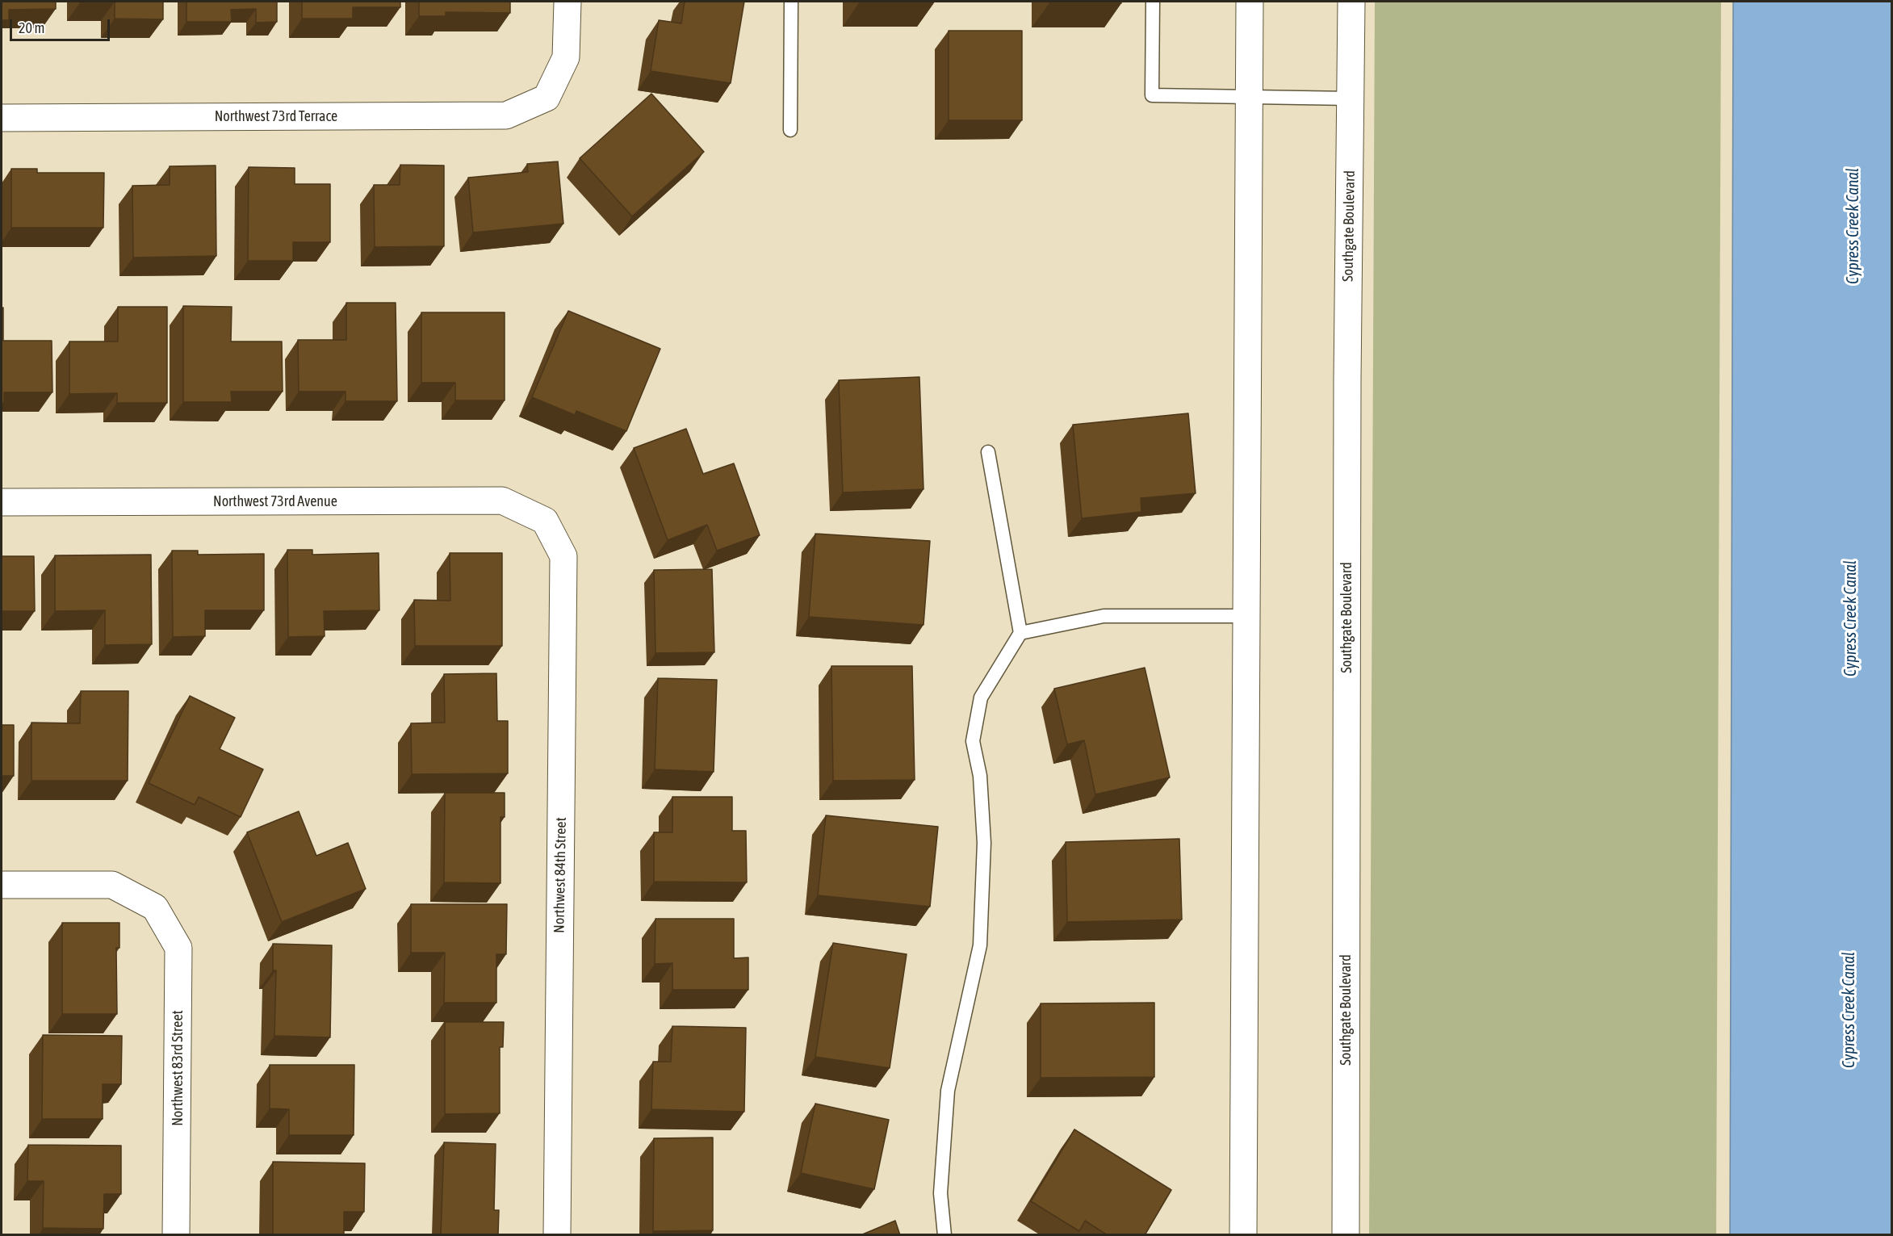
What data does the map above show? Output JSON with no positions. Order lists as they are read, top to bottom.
{
  "streets": {
    "main road": [
      "Northwest 73rd Terrace",
      "Southgate Boulevard",
      "Northwest 73rd Avenue",
      "Northwest 84th Street",
      "Northwest 83rd Street"
    ]
  },
  "crossings": [
    ["Northwest 73rd Avenue", "Northwest 84th Street"]
  ],
  "water": ["Cypress Creek Canal"],
  "scale_bar": "20 m"
}
